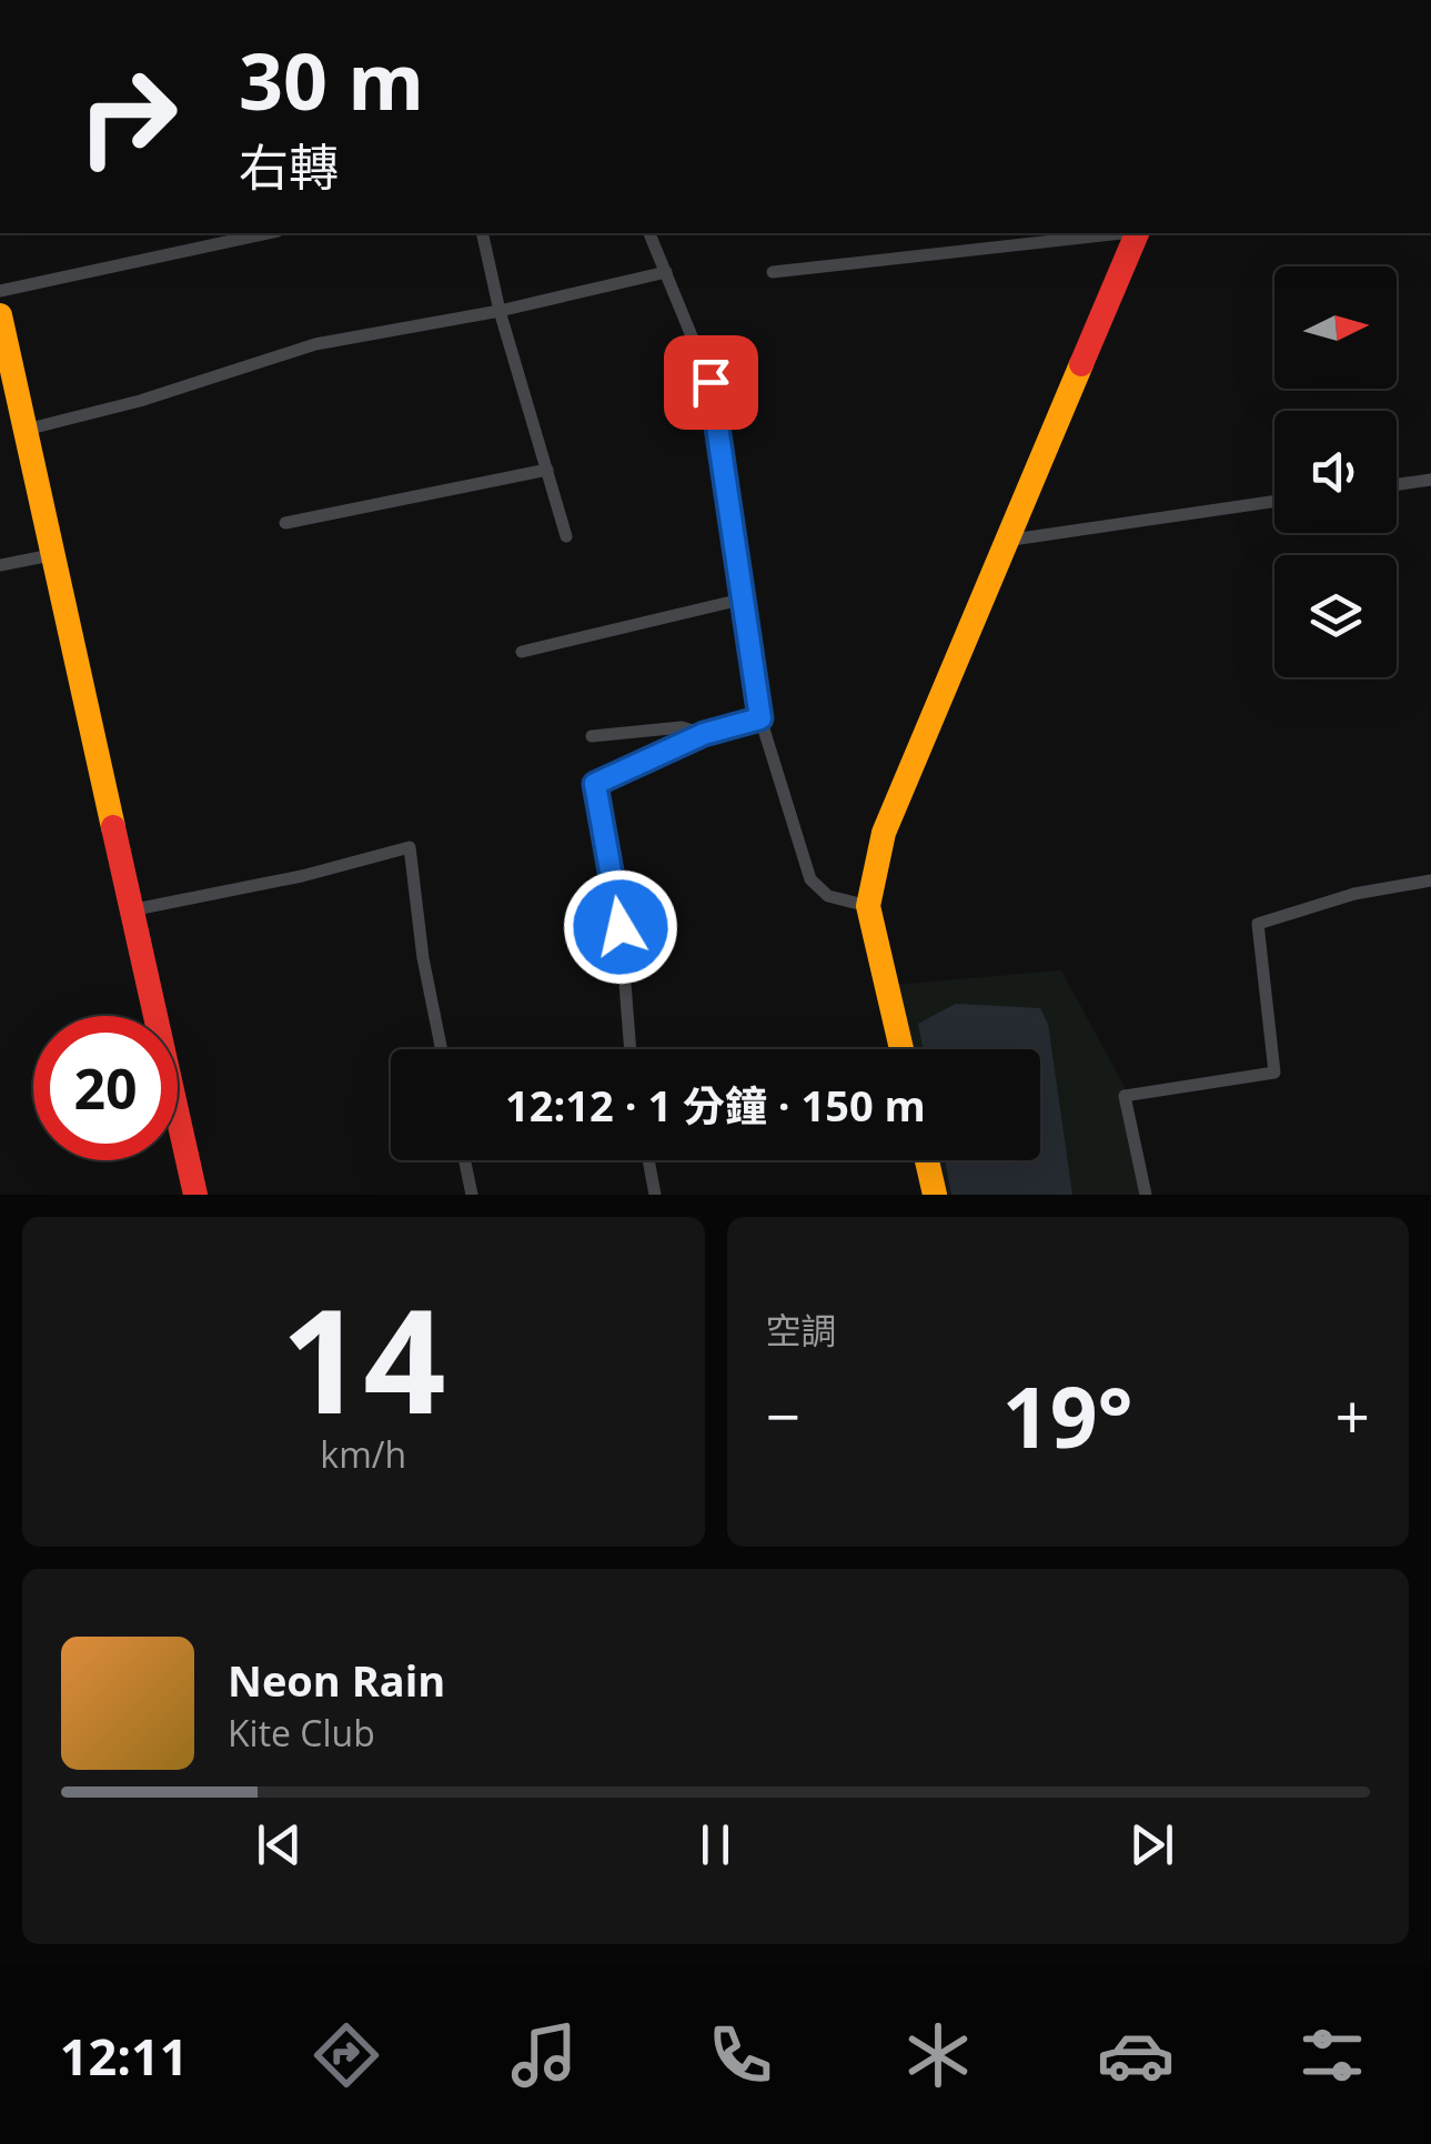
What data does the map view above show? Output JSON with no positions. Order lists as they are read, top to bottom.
{
  "north": "right",
  "page": {
    "turn": ["30 m", "右轉"],
    "limit": "20",
    "trip": "12:12 · 1 分鐘 · 150 m",
    "tile": [
      ["14", "km/h"],
      "空調"
    ],
    "heat": ["−", "19°", "+"],
    "song": ["Neon Rain", "Kite Club"],
    "tabs": "12:11"
  }
}
